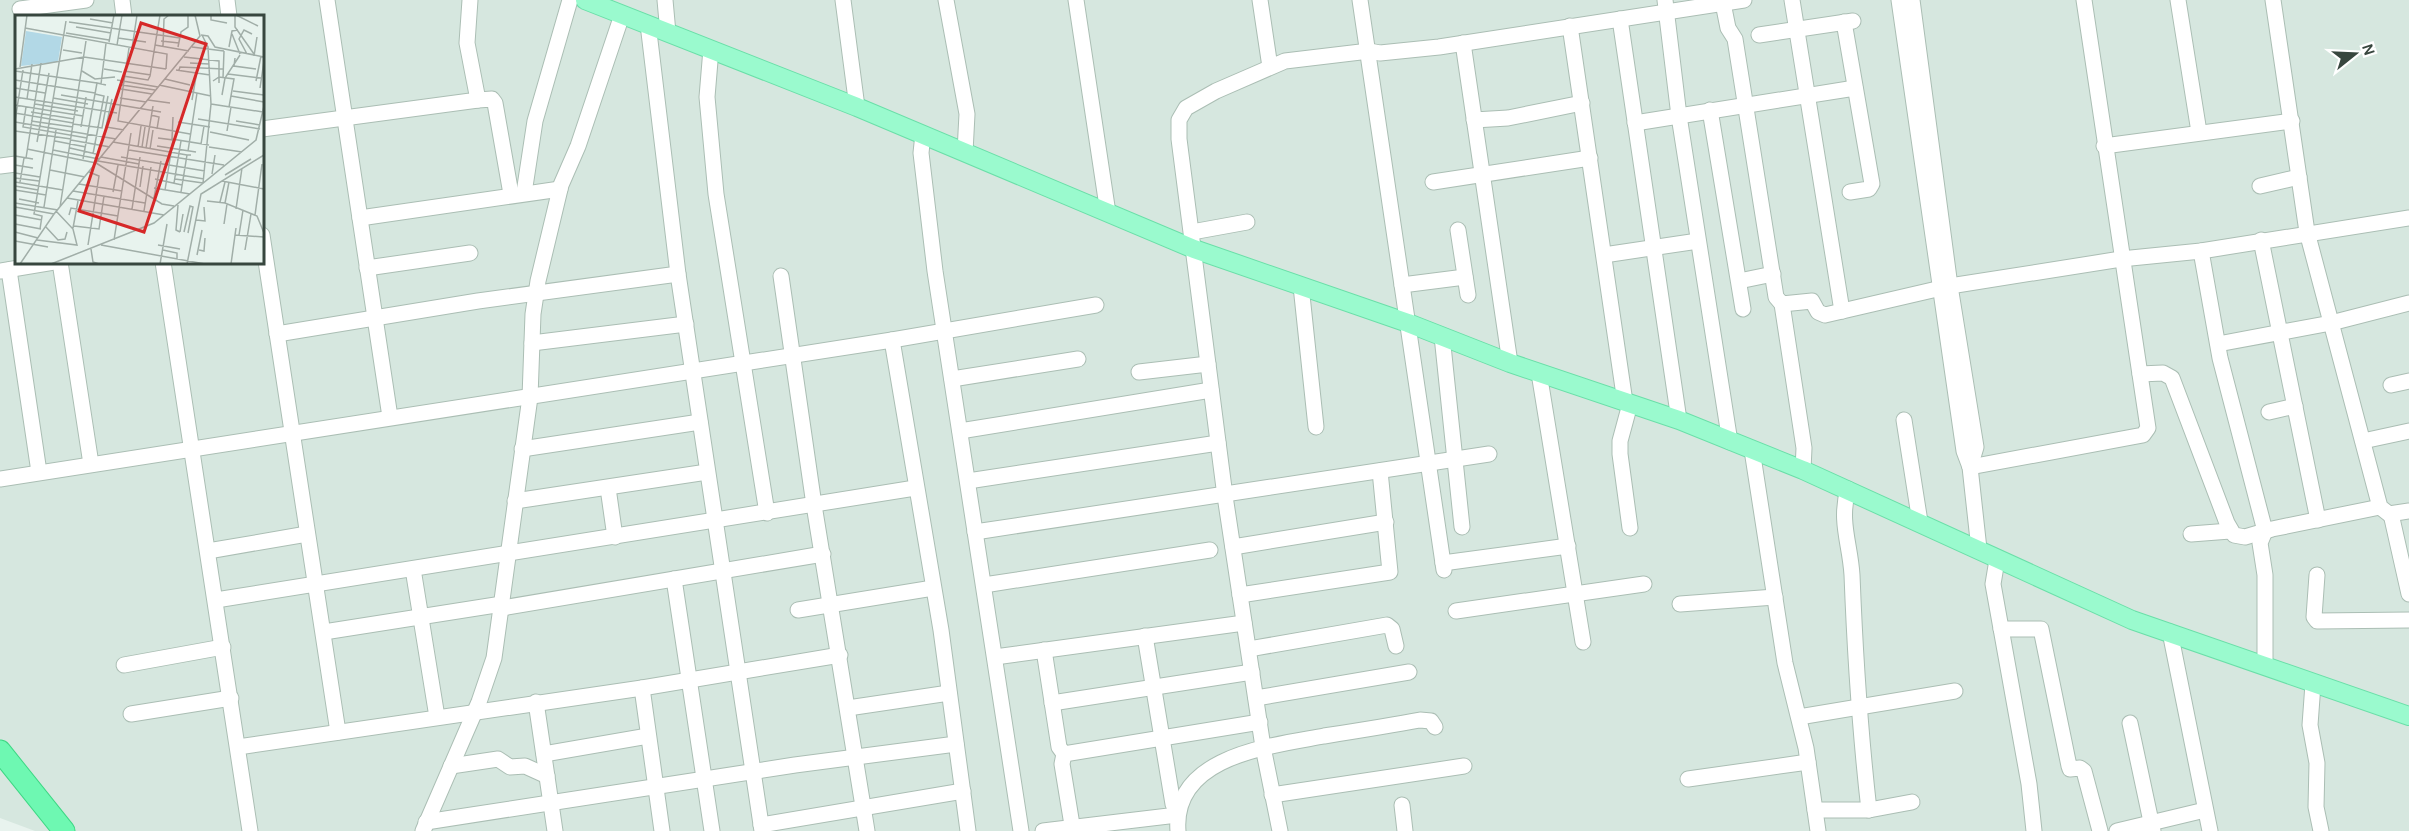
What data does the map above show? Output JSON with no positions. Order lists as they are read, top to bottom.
{
  "north": "right"
}
